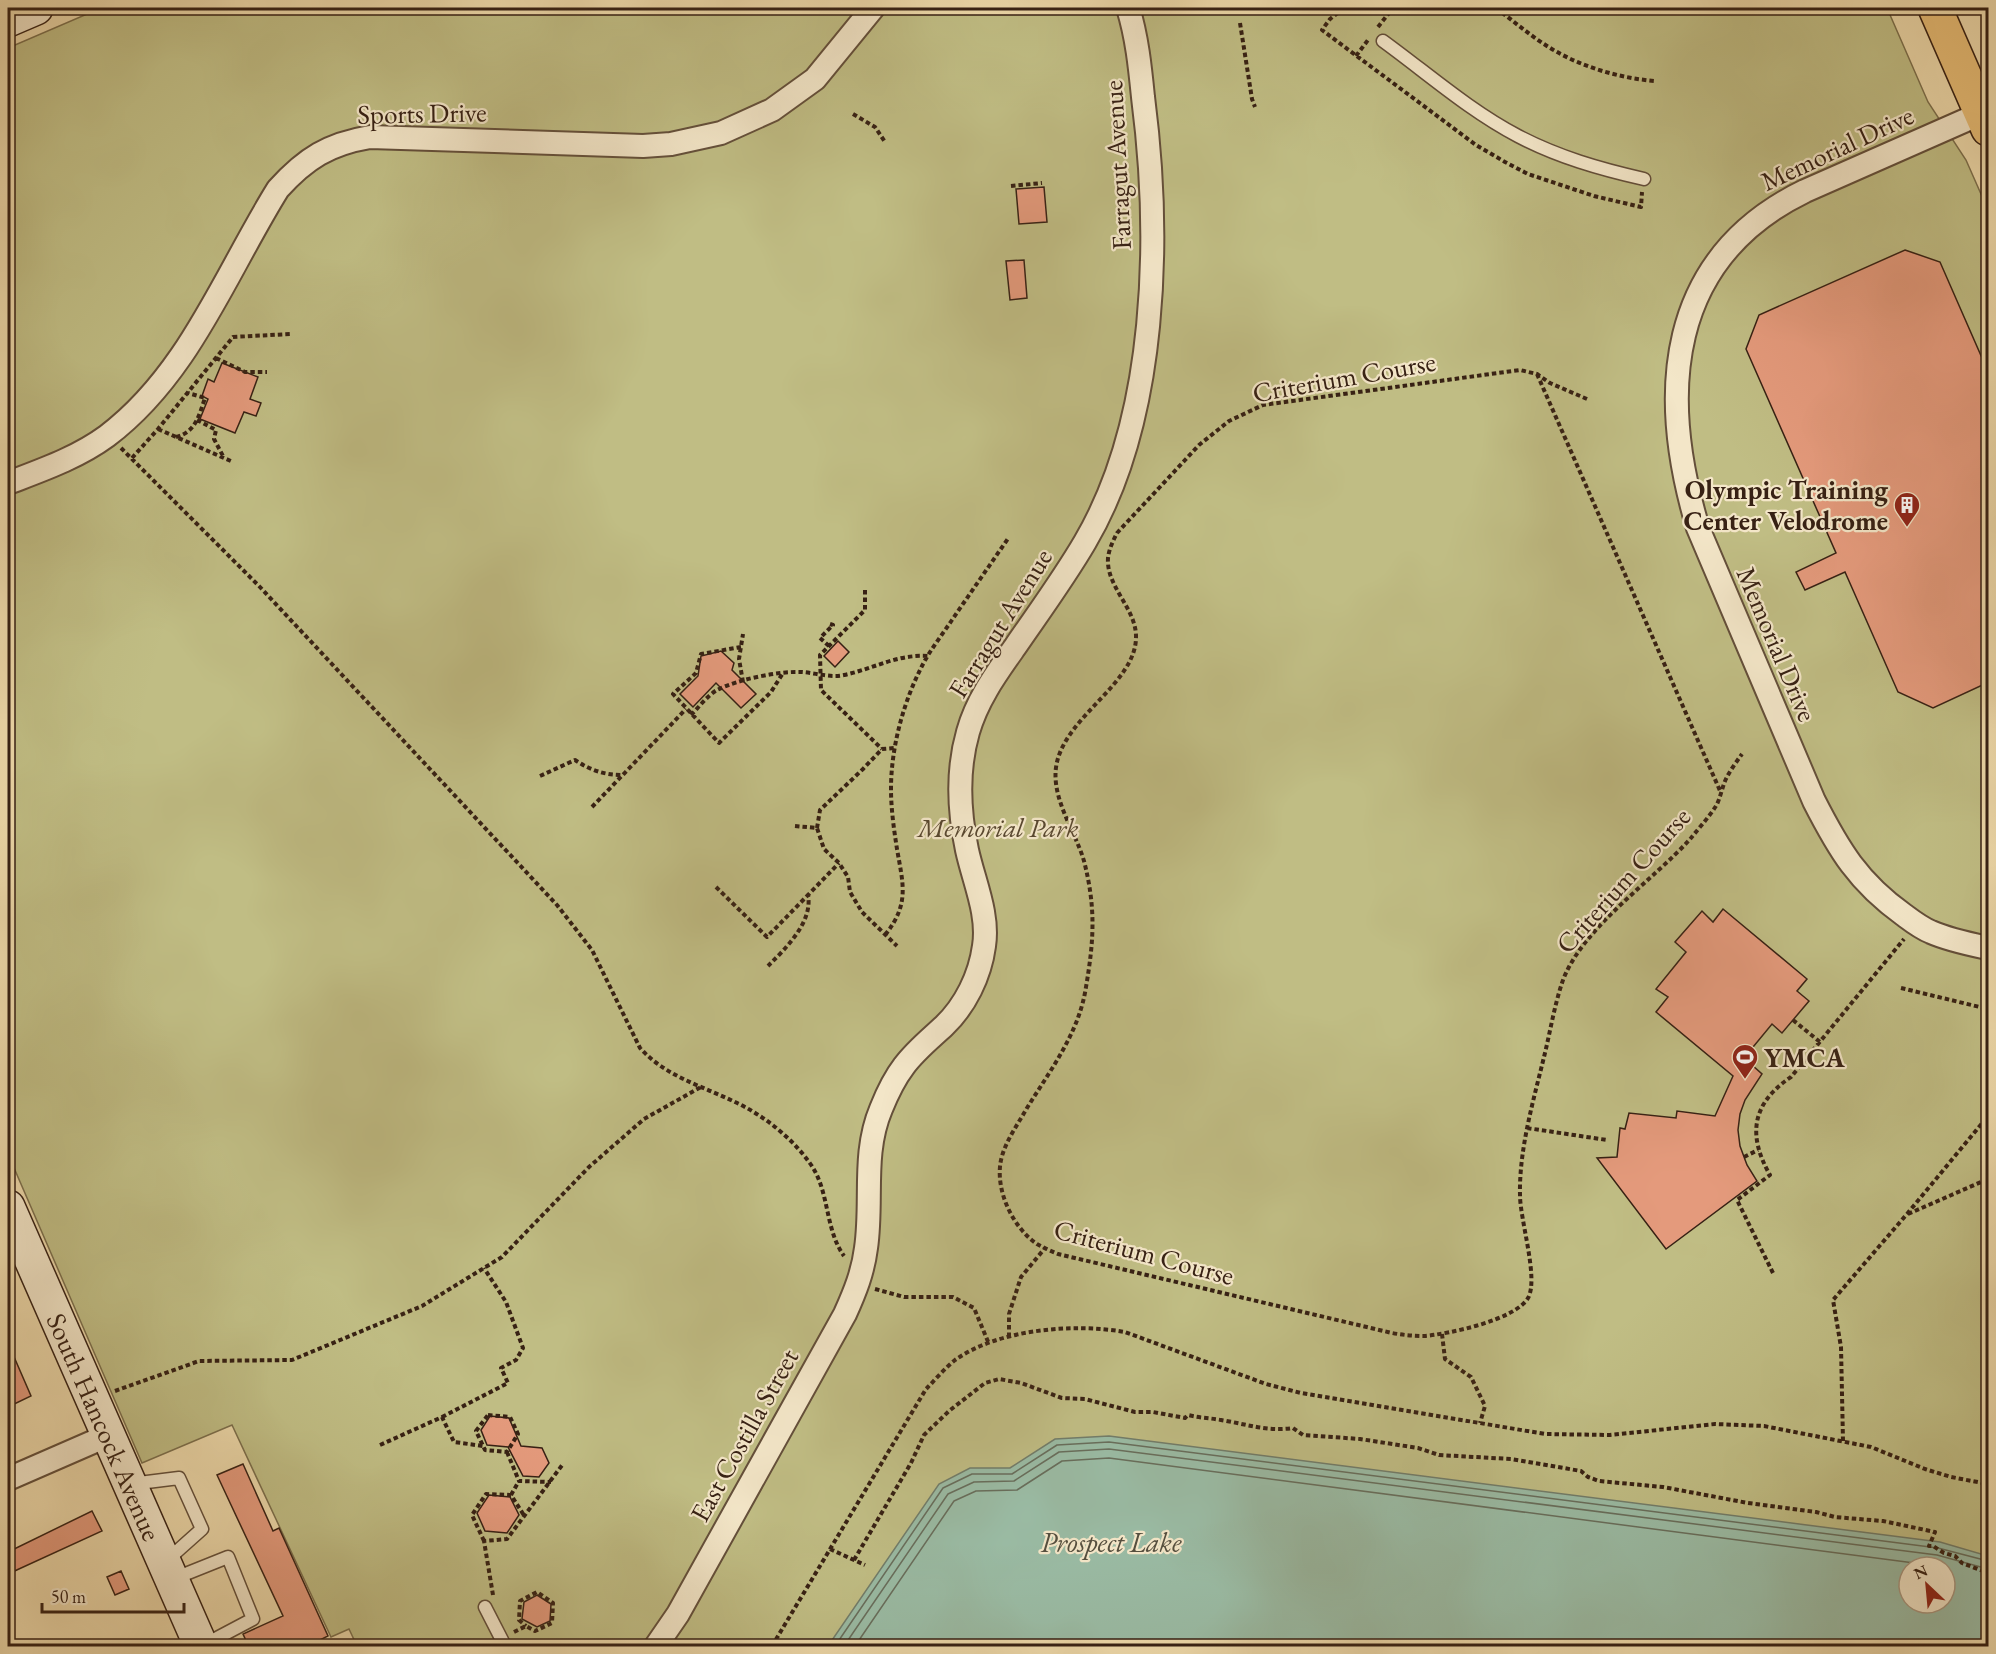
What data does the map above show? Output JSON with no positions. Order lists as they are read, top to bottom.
{
  "streets": {
    "main road": ["South Hancock Avenue"],
    "street": [
      "Sports Drive",
      "Memorial Drive",
      "Farragut Avenue",
      "East Costilla Street"
    ],
    "path": ["Criterium Course"]
  },
  "crossings": [
    ["Farragut Avenue", "East Costilla Street"]
  ],
  "water": ["Prospect Lake"],
  "parks": ["Memorial Park"],
  "places": {
    "building": ["Olympic Training Center Velodrome"],
    "sports": ["YMCA"]
  },
  "scale_bar": "50 m",
  "north": "top left"
}
